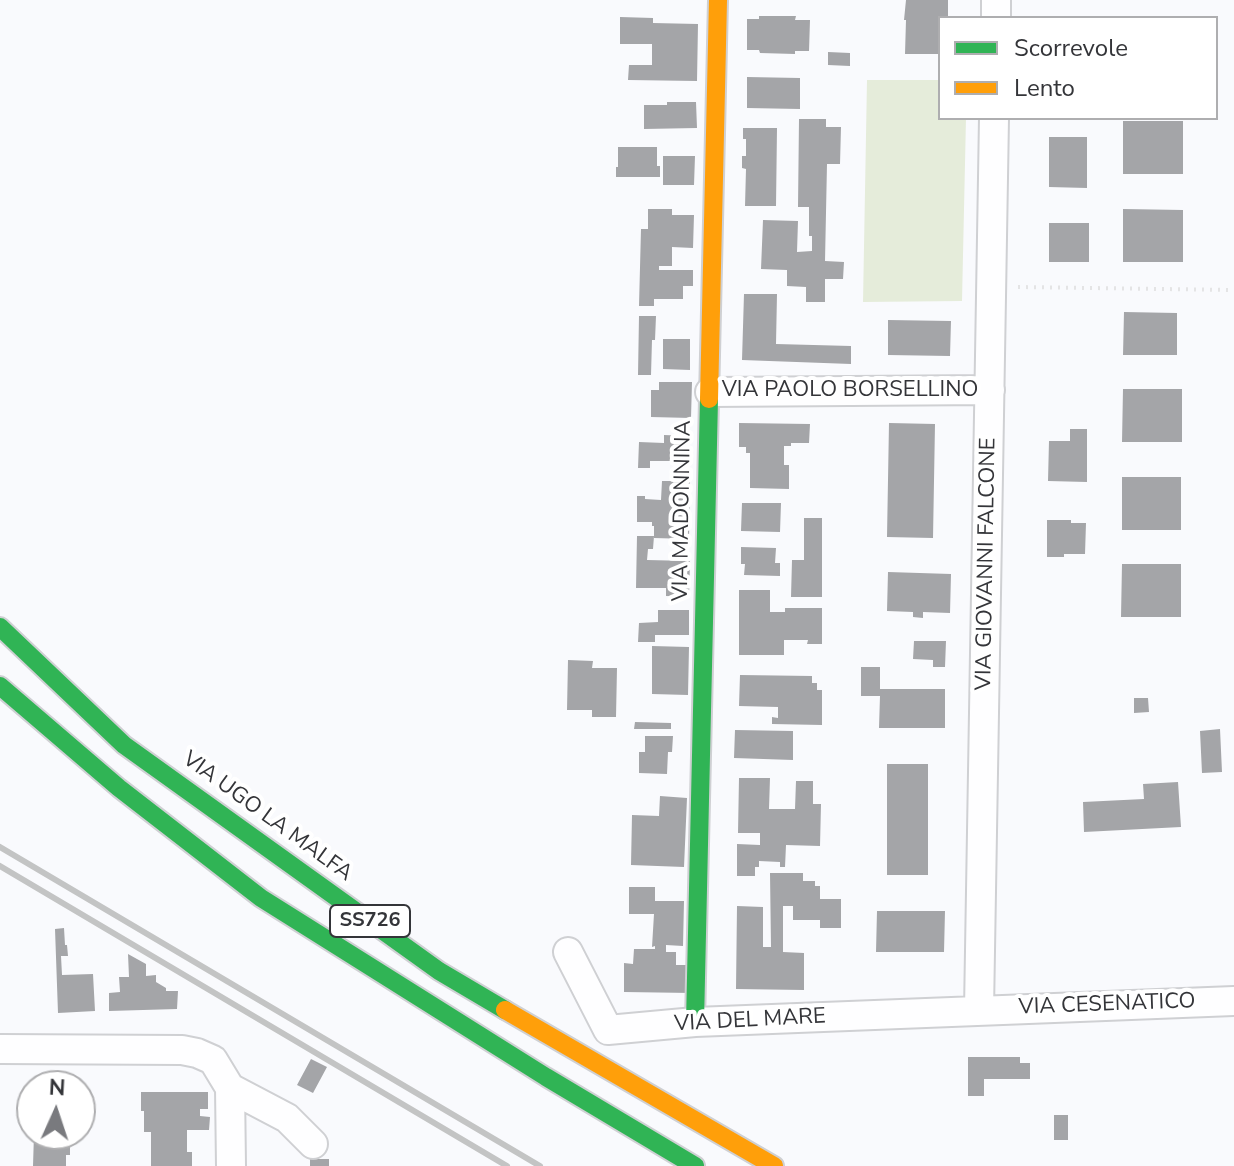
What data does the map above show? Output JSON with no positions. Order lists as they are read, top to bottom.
{
  "streets": {
    "main road": ["VIA MADONNINA", "VIA UGO LA MALFA", "SS726"],
    "street": [
      "VIA PAOLO BORSELLINO",
      "VIA GIOVANNI FALCONE",
      "VIA CESENATICO",
      "VIA DEL MARE"
    ]
  },
  "crossings": [
    ["VIA PAOLO BORSELLINO", "VIA MADONNINA"],
    ["VIA PAOLO BORSELLINO", "VIA GIOVANNI FALCONE"],
    ["VIA MADONNINA", "VIA DEL MARE"],
    ["VIA GIOVANNI FALCONE", "VIA CESENATICO"],
    ["VIA GIOVANNI FALCONE", "VIA DEL MARE"],
    ["VIA CESENATICO", "VIA DEL MARE"]
  ],
  "legend": ["Scorrevole", "Lento"],
  "north": "top"
}
